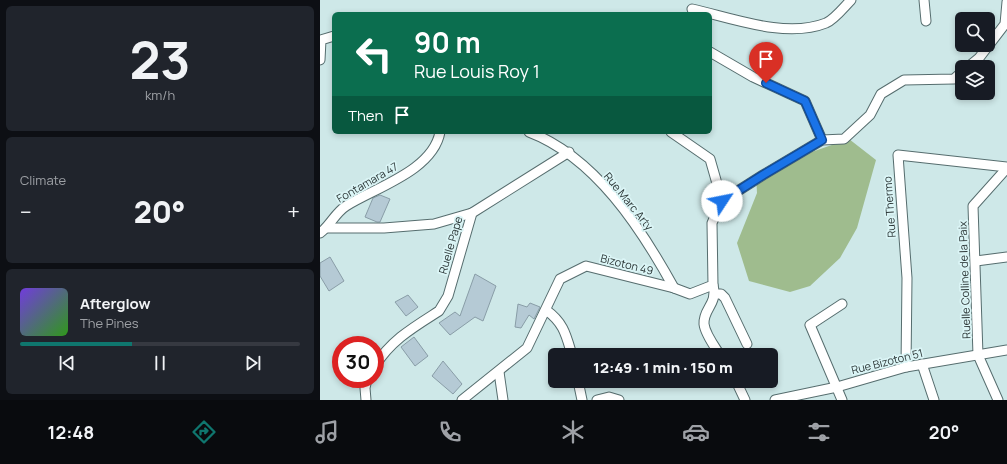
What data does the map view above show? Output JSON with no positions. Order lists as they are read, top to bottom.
{
  "streets": {
    "street": [
      "Fontamara 47",
      "Rue Marc Arty",
      "Rue Thermo",
      "Ruelle Pape",
      "Bizoton 49",
      "Ruelle Colline de la Paix",
      "Rue Bizoton 51"
    ]
  },
  "crossings": [
    ["Rue Marc Arty", "Ruelle Pape"],
    ["Rue Marc Arty", "Bizoton 49"],
    ["Rue Thermo", "Ruelle Colline de la Paix"],
    ["Rue Thermo", "Rue Bizoton 51"],
    ["Ruelle Colline de la Paix", "Rue Bizoton 51"]
  ],
  "page": {
    "tile": [
      ["23", "km/h"],
      "Climate"
    ],
    "turn": ["90 m", "Rue Louis Roy 1"],
    "then": "Then",
    "heat": ["−", "20°", "+"],
    "song": ["Afterglow", "The Pines"],
    "limit": "30",
    "trip": "12:49 · 1 min · 150 m",
    "tabs": ["12:48", "20°"]
  }
}
